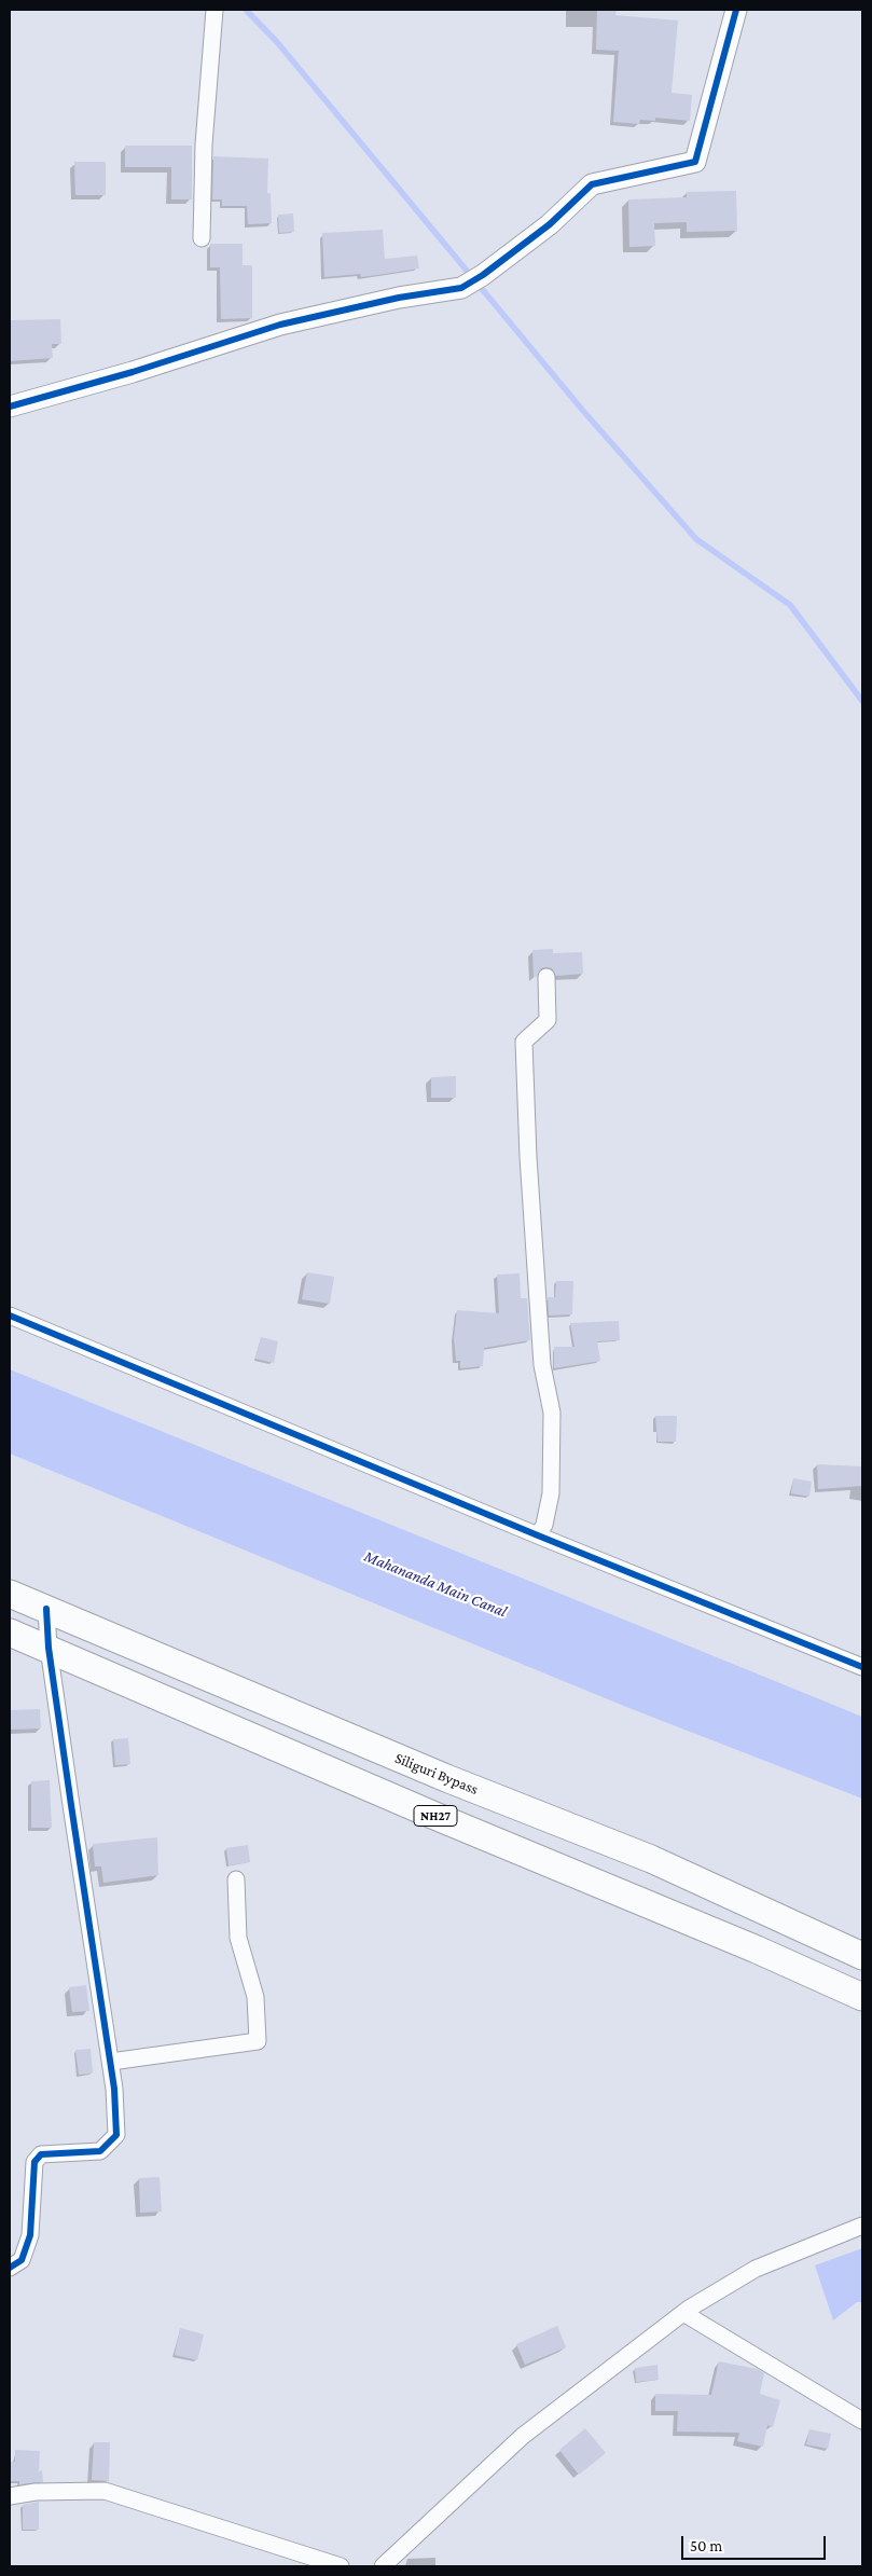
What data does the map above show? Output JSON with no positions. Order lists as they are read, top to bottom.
{
  "streets": {
    "highway": ["Siliguri Bypass", "NH27"]
  },
  "water": ["Mahananda Main Canal"],
  "scale_bar": "50 m"
}
